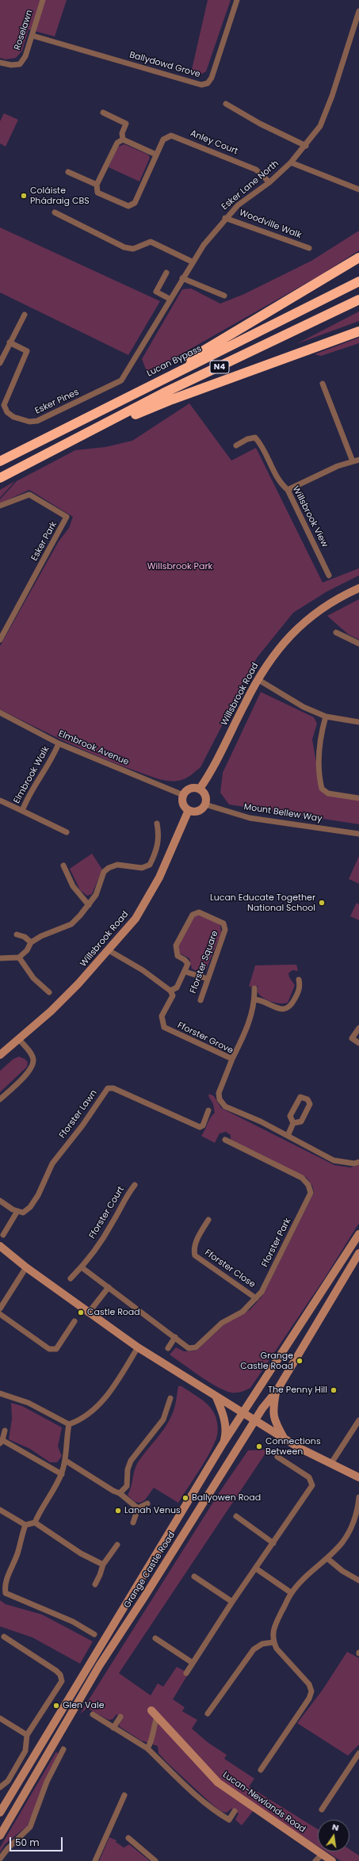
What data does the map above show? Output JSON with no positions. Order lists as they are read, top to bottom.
{
  "streets": {
    "highway": ["Lucan Bypass", "N4"],
    "main road": ["Willsbrook Road", "Grange Castle Road", "Lucan-Newlands Road"],
    "street": [
      "Roselawn",
      "Ballydowd Grove",
      "Anley Court",
      "Esker Lane North",
      "Woodville Walk",
      "Esker Pines",
      "Willsbrook View",
      "Esker Park",
      "Elmbrook Avenue",
      "Elmbrook Walk",
      "Mount Bellew Way",
      "Fforster Square",
      "Fforster Grove",
      "Fforster Lawn",
      "Fforster Court",
      "Fforster Park",
      "Fforster Close"
    ]
  },
  "crossings": [
    ["Roselawn", "Ballydowd Grove"],
    ["Anley Court", "Esker Lane North"],
    ["Esker Lane North", "Woodville Walk"],
    ["Esker Lane North", "Esker Pines"],
    ["Willsbrook Road", "Elmbrook Avenue"],
    ["Willsbrook Road", "Mount Bellew Way"],
    ["Elmbrook Avenue", "Elmbrook Walk"],
    ["Elmbrook Avenue", "Mount Bellew Way"],
    ["Fforster Square", "Fforster Grove"],
    ["Fforster Court", "Fforster Park"],
    ["Fforster Park", "Fforster Close"]
  ],
  "parks": ["Willsbrook Park"],
  "places": [
    "Coláiste Phádraig CBS",
    "Lucan Educate Together National School",
    "Castle Road",
    "Grange Castle Road",
    "The Penny Hill",
    "Connections Between",
    "Ballyowen Road",
    "Lanah Venus",
    "Glen Vale"
  ],
  "scale_bar": "50 m",
  "north": "top"
}
